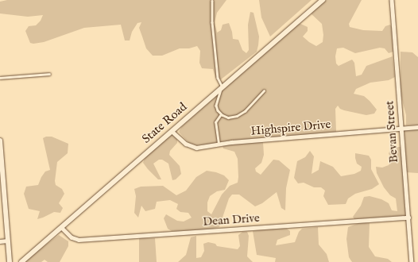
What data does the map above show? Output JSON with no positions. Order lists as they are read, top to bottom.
{
  "streets": {
    "street": [
      "State Road",
      "Highspire Drive",
      "Bevan Street",
      "Dean Drive"
    ]
  },
  "crossings": [
    ["State Road", "Highspire Drive"],
    ["State Road", "Dean Drive"],
    ["Highspire Drive", "Bevan Street"],
    ["Bevan Street", "Dean Drive"]
  ]
}
